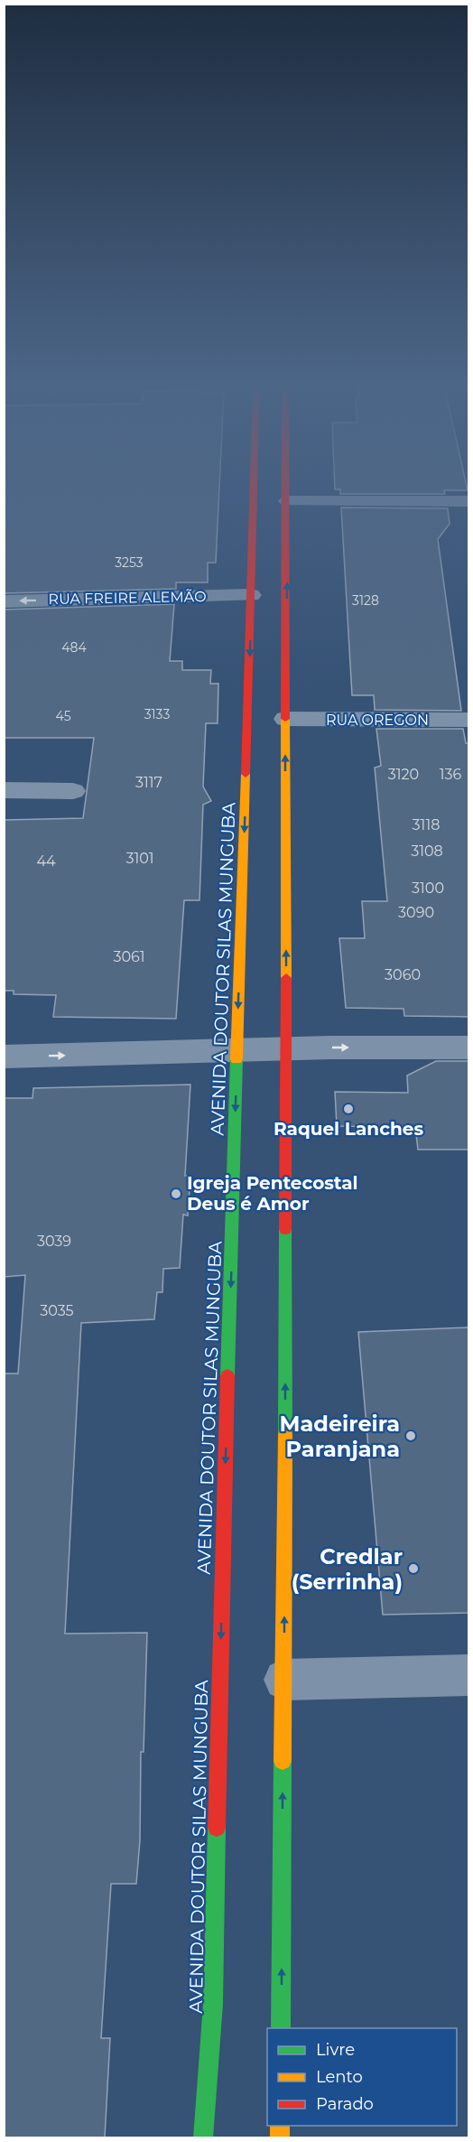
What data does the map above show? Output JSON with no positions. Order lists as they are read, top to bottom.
{
  "streets": {
    "main road": ["AVENIDA DOUTOR SILAS MUNGUBA"],
    "street": ["RUA FREIRE ALEMÃO", "RUA OREGON"]
  },
  "crossings": [
    ["RUA FREIRE ALEMÃO", "AVENIDA DOUTOR SILAS MUNGUBA"]
  ],
  "one_way": ["RUA FREIRE ALEMÃO"],
  "places": [
    "Raquel Lanches",
    "Igreja Pentecostal Deus é Amor",
    "Madeireira Paranjana",
    "Credlar (Serrinha)"
  ],
  "house_numbers": [
    "3253",
    "3128",
    "484",
    "3133",
    "45",
    "3120",
    "136",
    "3117",
    "3118",
    "3108",
    "3101",
    "44",
    "3100",
    "3090",
    "3061",
    "3060",
    "3039",
    "3035"
  ],
  "legend": ["Livre", "Lento", "Parado"]
}
